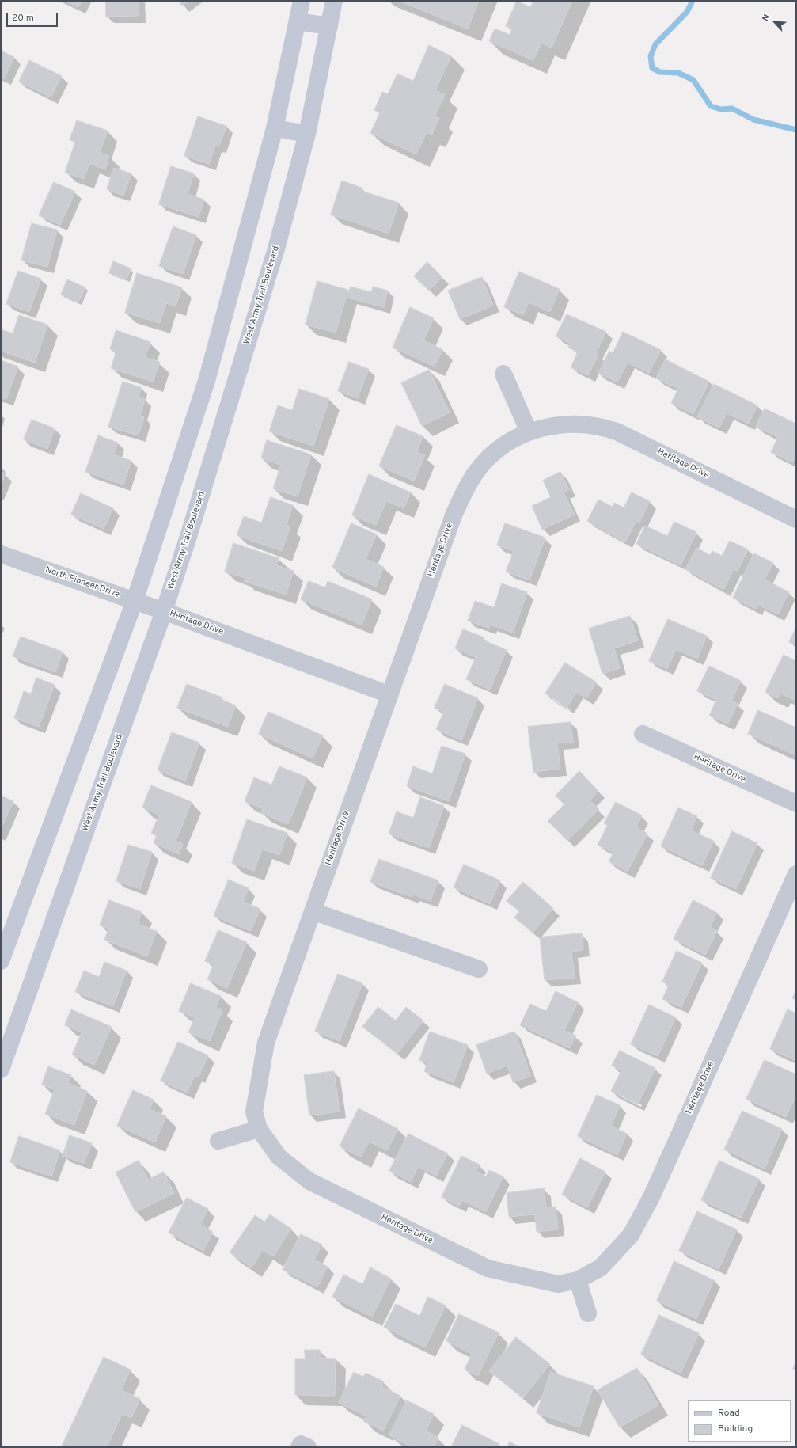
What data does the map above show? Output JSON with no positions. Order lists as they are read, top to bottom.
{
  "streets": {
    "main road": ["West Army Trail Boulevard"],
    "street": ["Heritage Drive", "North Pioneer Drive"]
  },
  "crossings": [
    ["West Army Trail Boulevard", "Heritage Drive"],
    ["West Army Trail Boulevard", "North Pioneer Drive"],
    ["Heritage Drive", "North Pioneer Drive"]
  ],
  "legend": ["Road", "Building"],
  "scale_bar": "20 m",
  "north": "top left"
}
